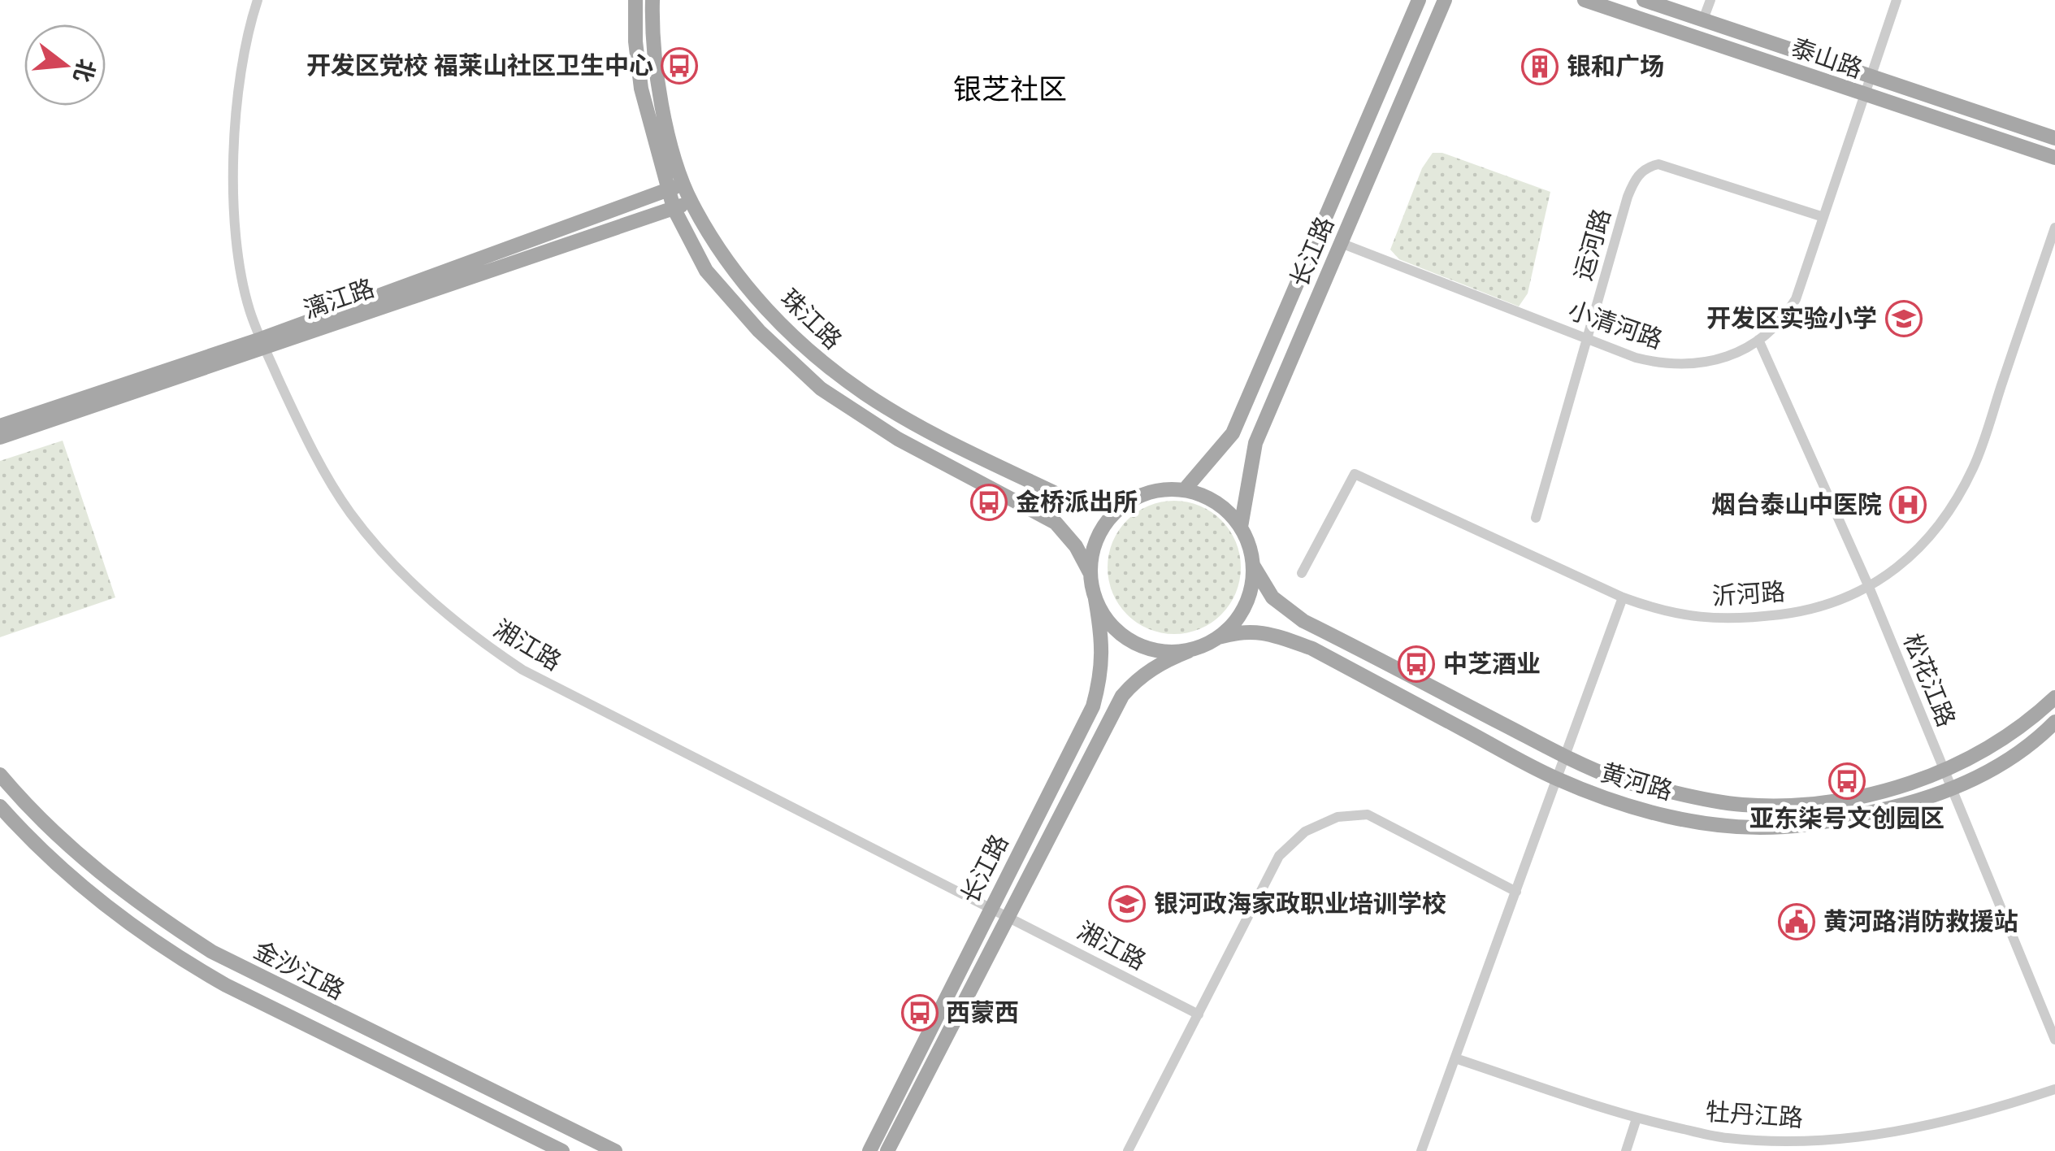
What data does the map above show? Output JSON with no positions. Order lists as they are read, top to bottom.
{
  "streets": {
    "main road": [
      "泰山路",
      "长江路",
      "漓江路",
      "珠江路",
      "黄河路",
      "金沙江路"
    ],
    "street": [
      "运河路",
      "小清河路",
      "沂河路",
      "湘江路",
      "松花江路",
      "牡丹江路"
    ]
  },
  "crossings": [
    ["泰山路", "小清河路"],
    ["运河路", "小清河路"],
    ["长江路", "珠江路"],
    ["长江路", "小清河路"],
    ["长江路", "湘江路"],
    ["长江路", "黄河路"],
    ["漓江路", "珠江路"],
    ["漓江路", "湘江路"],
    ["珠江路", "黄河路"],
    ["小清河路", "松花江路"],
    ["沂河路", "松花江路"],
    ["松花江路", "黄河路"]
  ],
  "districts": ["银芝社区"],
  "places": {
    "bus stop": [
      "开发区党校 福莱山社区卫生中心",
      "金桥派出所",
      "中芝酒业",
      "亚东柒号文创园区",
      "西蒙西"
    ],
    "building": ["银和广场"],
    "school or university": ["开发区实验小学", "银河政海家政职业培训学校"],
    "hospital": ["烟台泰山中医院"],
    "public building": ["黄河路消防救援站"]
  },
  "north": "right"
}
